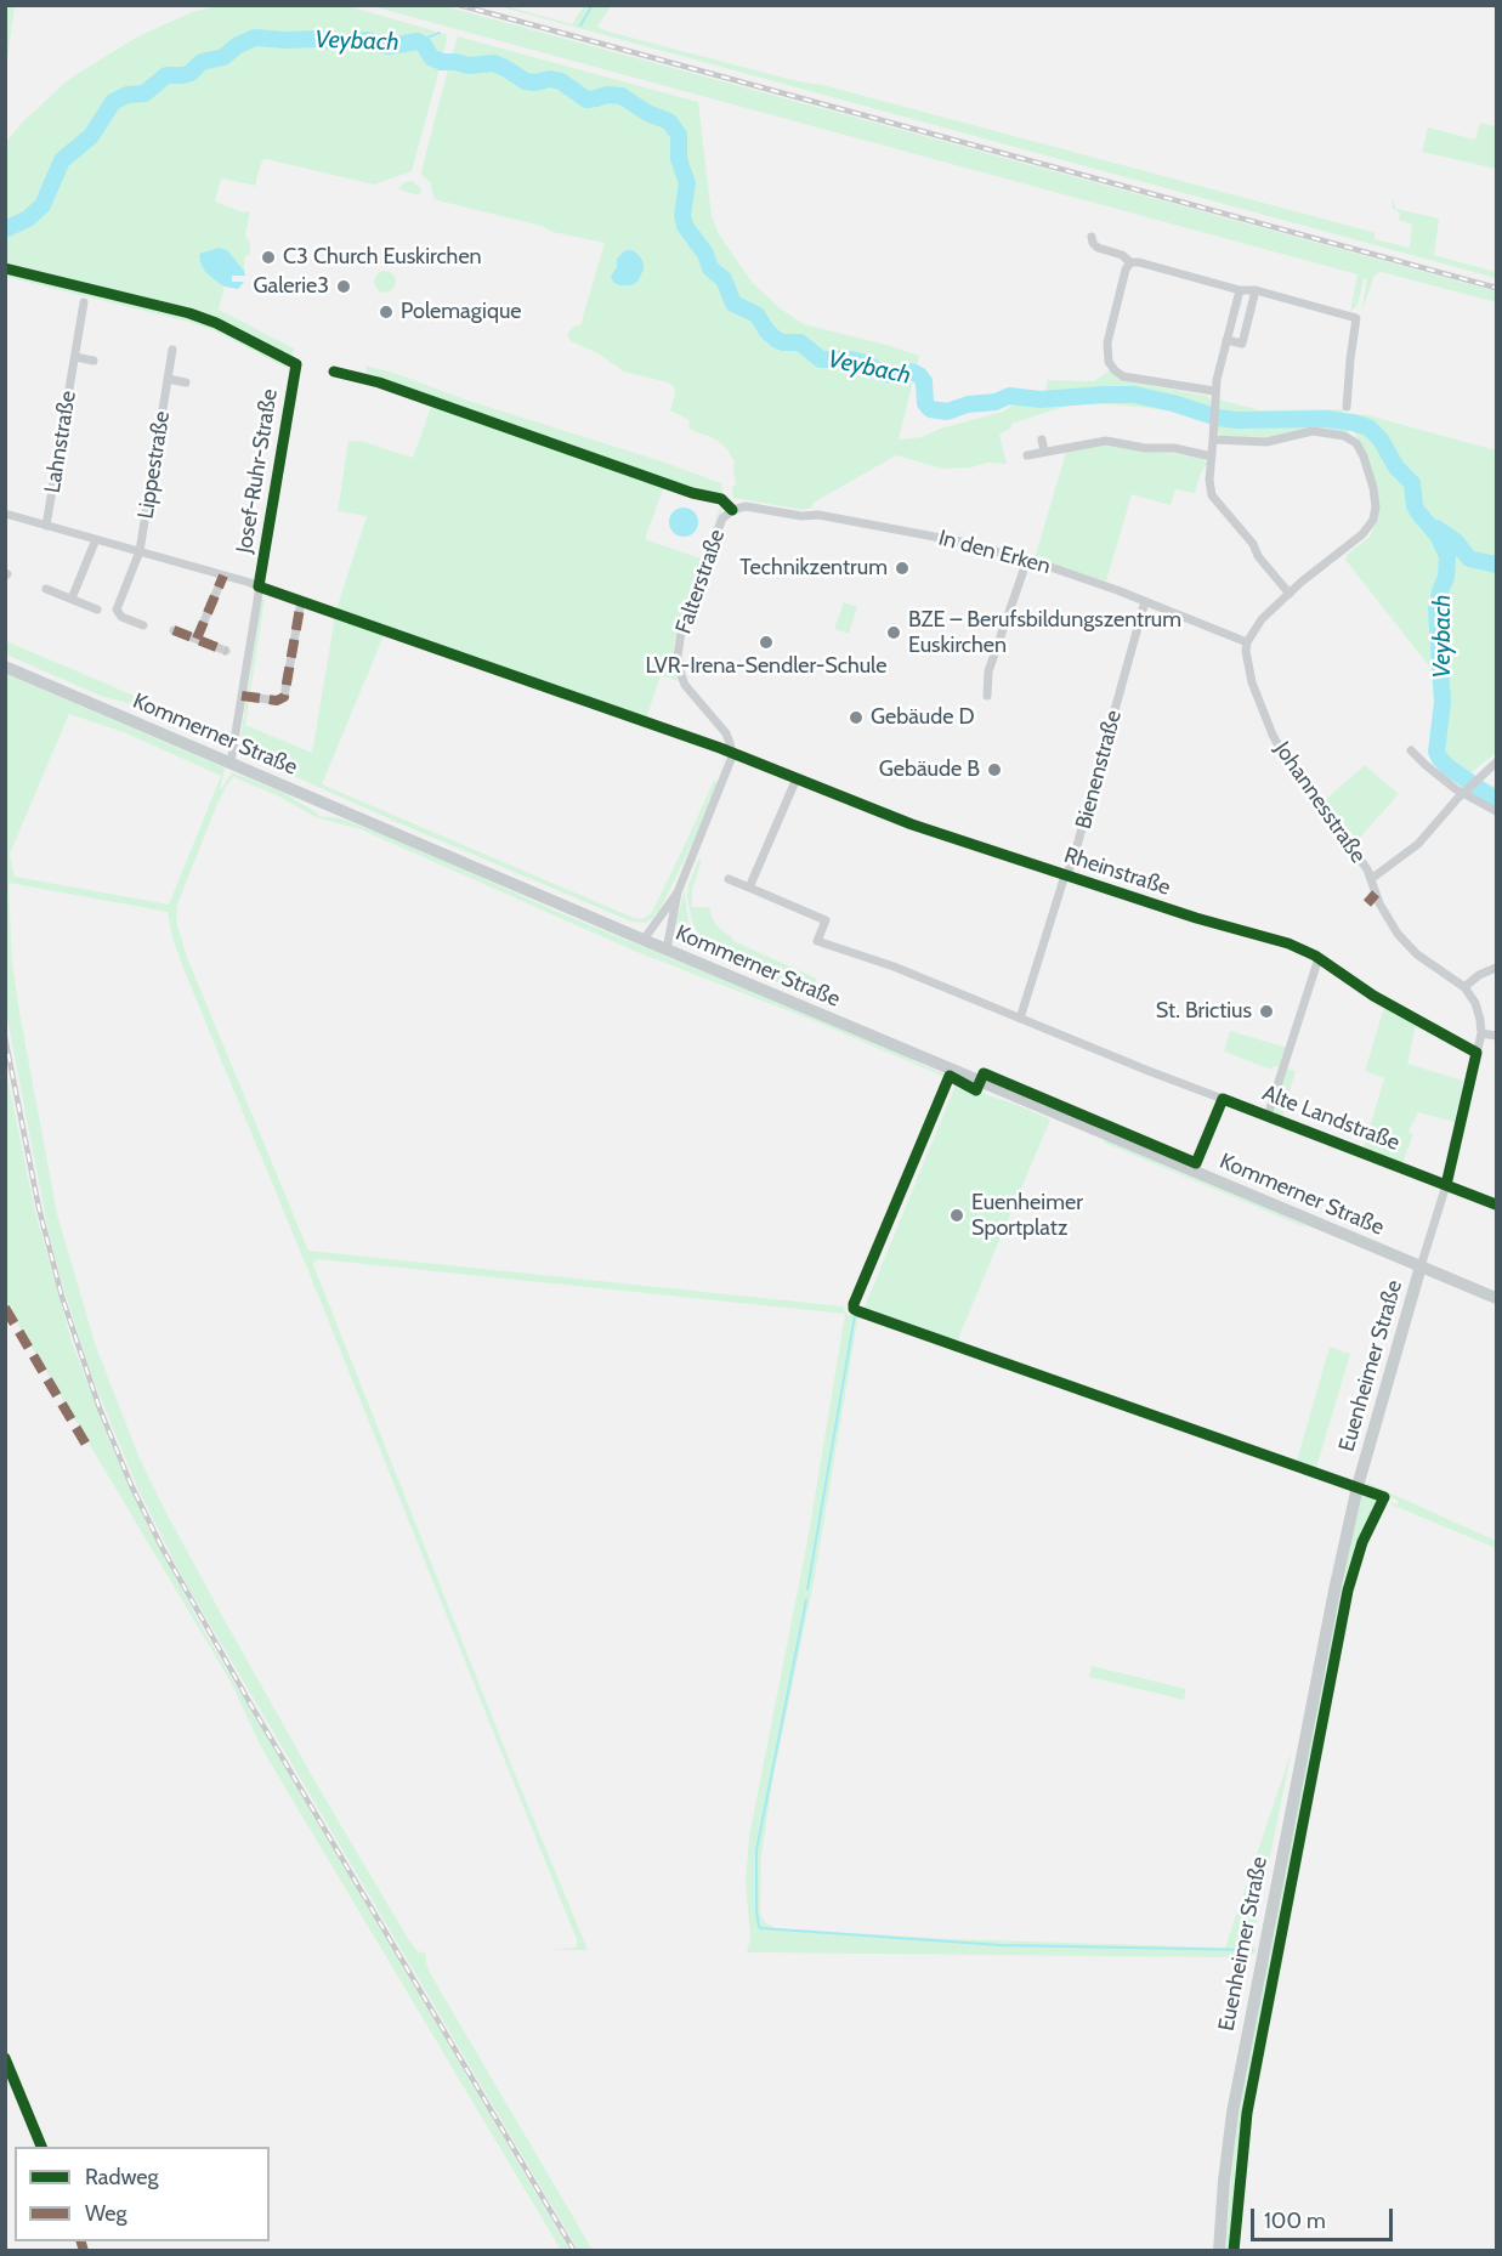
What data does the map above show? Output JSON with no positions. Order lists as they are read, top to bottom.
{
  "streets": {
    "main road": ["Kommerner Straße", "Euenheimer Straße"],
    "street": [
      "Lahnstraße",
      "Lippestraße",
      "Josef-Ruhr-Straße",
      "In den Erken",
      "Falterstraße",
      "Bienenstraße",
      "Johannesstraße",
      "Rheinstraße",
      "Alte Landstraße"
    ]
  },
  "crossings": [
    ["Josef-Ruhr-Straße", "Kommerner Straße"],
    ["In den Erken", "Falterstraße"],
    ["In den Erken", "Bienenstraße"],
    ["In den Erken", "Johannesstraße"],
    ["Falterstraße", "Rheinstraße"],
    ["Kommerner Straße", "Euenheimer Straße"],
    ["Bienenstraße", "Rheinstraße"],
    ["Bienenstraße", "Alte Landstraße"],
    ["Johannesstraße", "Euenheimer Straße"],
    ["Rheinstraße", "Euenheimer Straße"],
    ["Alte Landstraße", "Euenheimer Straße"]
  ],
  "water": ["Veybach"],
  "places": [
    "C3 Church Euskirchen",
    "Galerie3",
    "Polemagique",
    "Technikzentrum",
    "BZE – Berufsbildungszentrum Euskirchen",
    "LVR-Irena-Sendler-Schule",
    "Gebäude D",
    "Gebäude B",
    "St. Brictius",
    "Euenheimer Sportplatz"
  ],
  "legend": ["Radweg", "Weg"],
  "scale_bar": "100 m"
}
